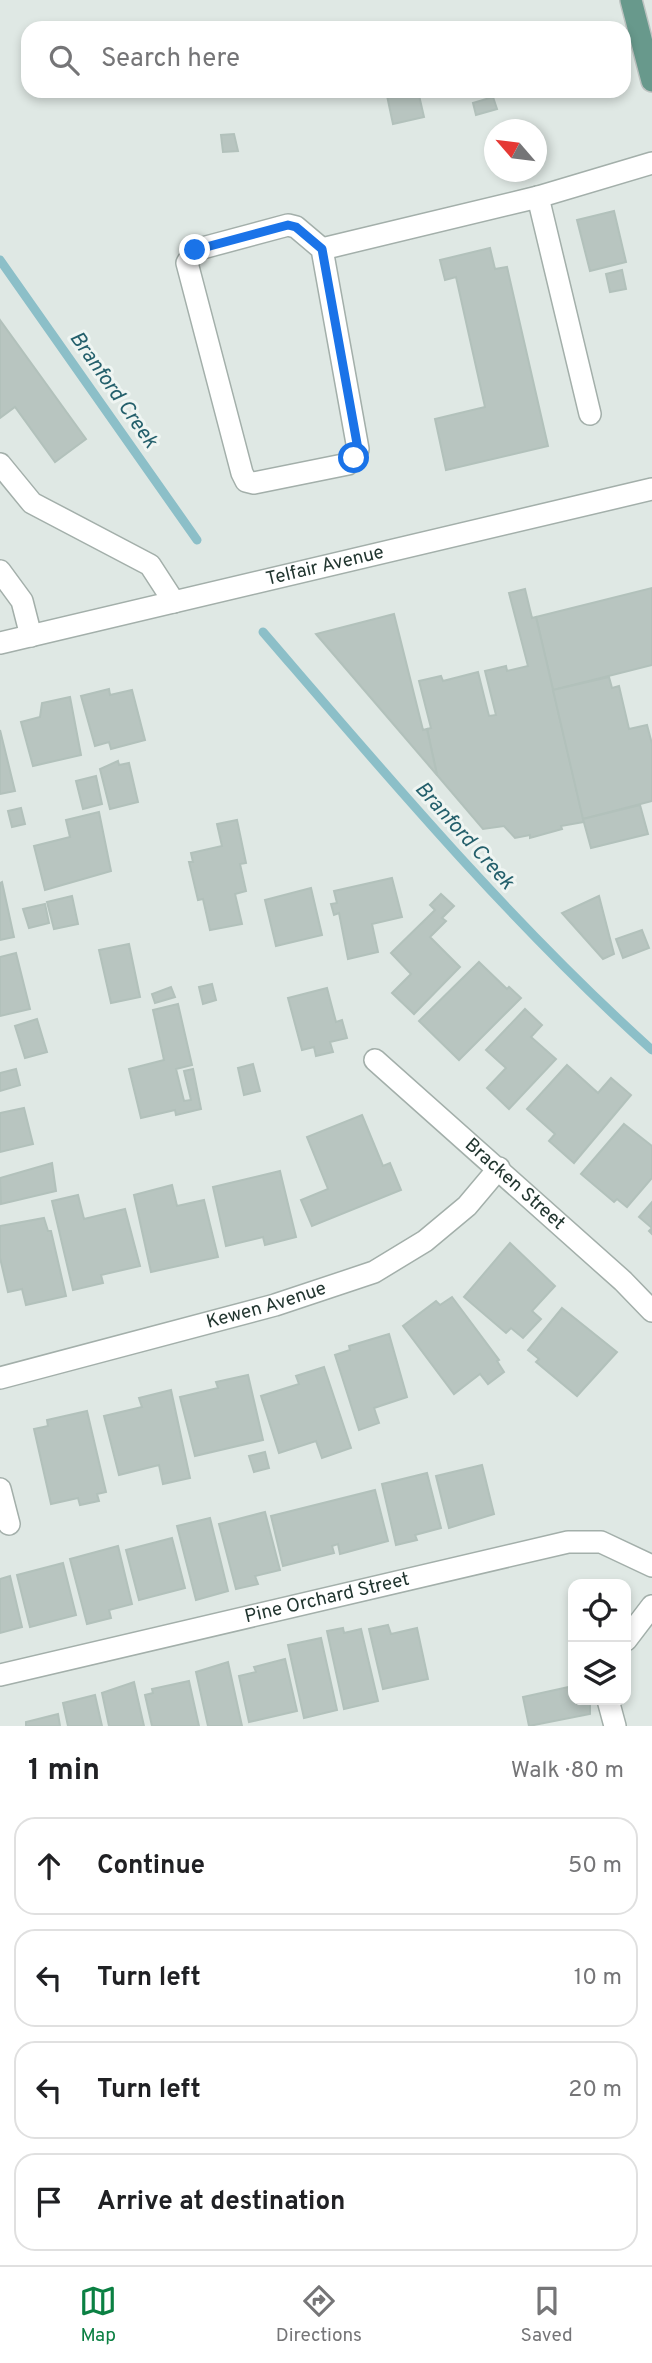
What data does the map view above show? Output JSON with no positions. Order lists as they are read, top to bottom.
{
  "streets": {
    "street": [
      "Telfair Avenue",
      "Bracken Street",
      "Kewen Avenue",
      "Pine Orchard Street"
    ]
  },
  "crossings": [
    ["Bracken Street", "Kewen Avenue"]
  ],
  "water": ["Branford Creek"],
  "north": "top left",
  "page": {
    "search": "Search here",
    "heading": ["1 min", "Walk · 80 m"],
    "list": [
      ["Continue", "50 m"],
      ["Turn left", "10 m"],
      ["Turn left", "20 m"],
      "Arrive at destination"
    ],
    "nav": ["Map", "Directions", "Saved"]
  }
}
